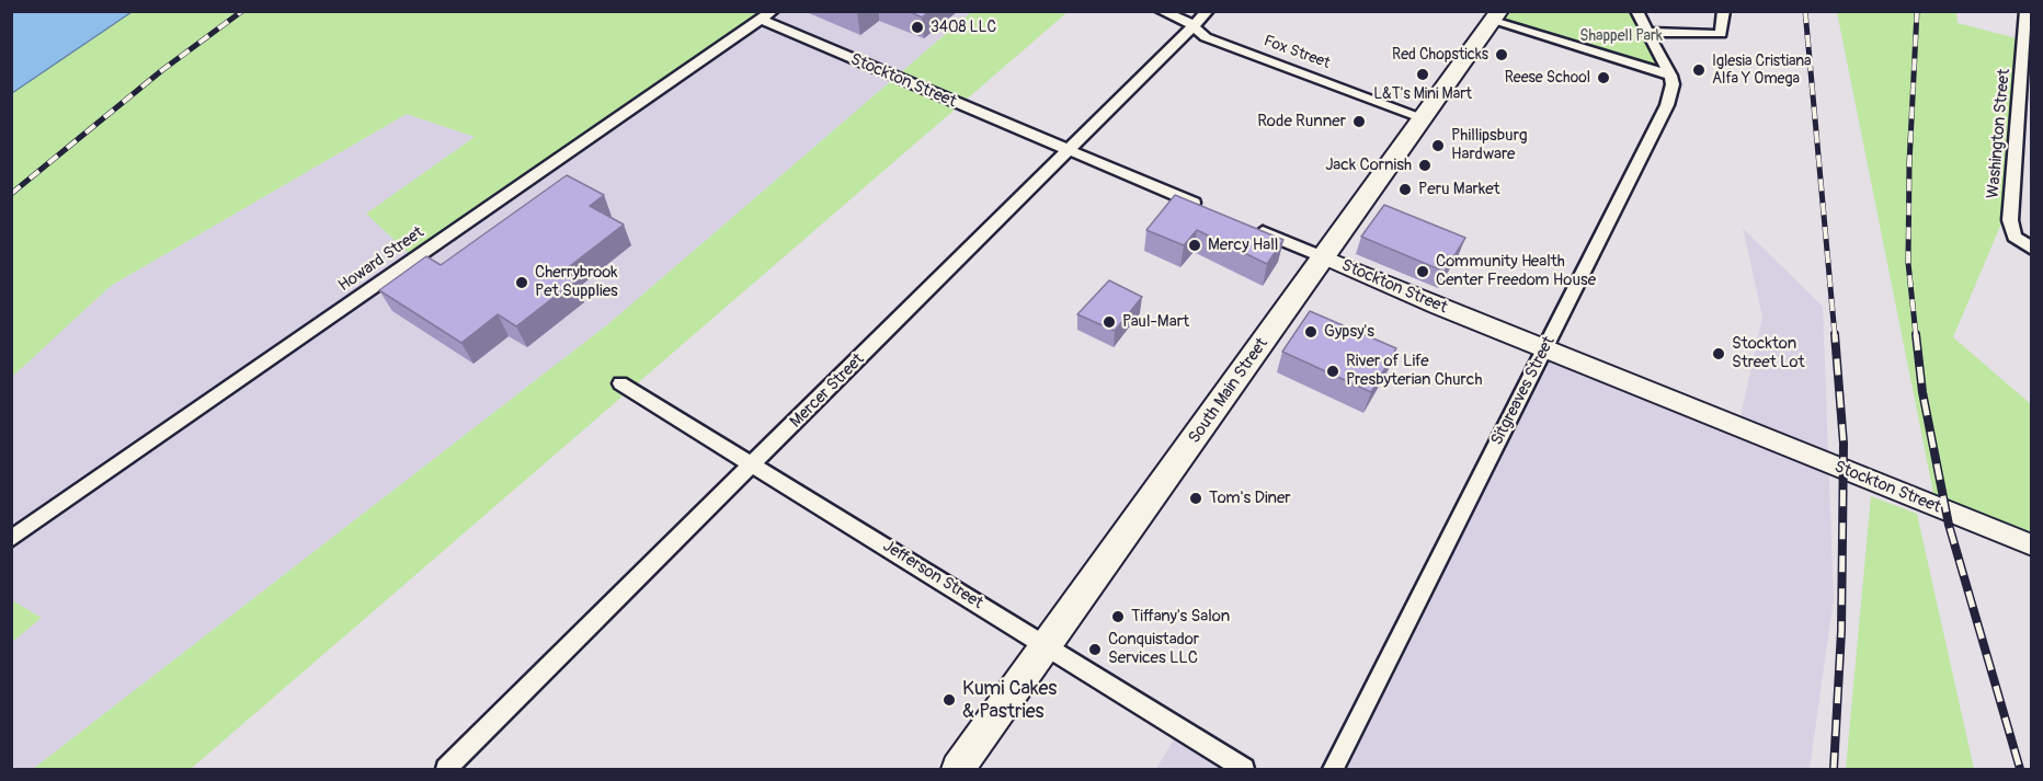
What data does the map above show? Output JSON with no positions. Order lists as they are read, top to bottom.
{
  "streets": {
    "main road": ["South Main Street"],
    "street": [
      "Fox Street",
      "Stockton Street",
      "Washington Street",
      "Howard Street",
      "Mercer Street",
      "Sitgreaves Street",
      "Jefferson Street"
    ]
  },
  "crossings": [
    ["Fox Street", "Mercer Street"],
    ["Fox Street", "South Main Street"],
    ["Stockton Street", "Howard Street"],
    ["Stockton Street", "Mercer Street"],
    ["Stockton Street", "South Main Street"],
    ["Stockton Street", "Sitgreaves Street"],
    ["Mercer Street", "Jefferson Street"],
    ["South Main Street", "Jefferson Street"]
  ],
  "parks": ["Shappell Park"],
  "places": [
    "3408 LLC",
    "Red Chopsticks",
    "Iglesia Cristiana Alfa Y Omega",
    "L&T's Mini Mart",
    "Reese School",
    "Rode Runner",
    "Phillipsburg Hardware",
    "Jack Cornish",
    "Peru Market",
    "Mercy Hall",
    "Community Health Center Freedom House",
    "Cherrybrook Pet Supplies",
    "Paul-Mart",
    "Gypsy's",
    "Stockton Street Lot",
    "River of Life Presbyterian Church",
    "Tom's Diner",
    "Tiffany's Salon",
    "Conquistador Services LLC",
    "Kumi Cakes & Pastries"
  ]
}
